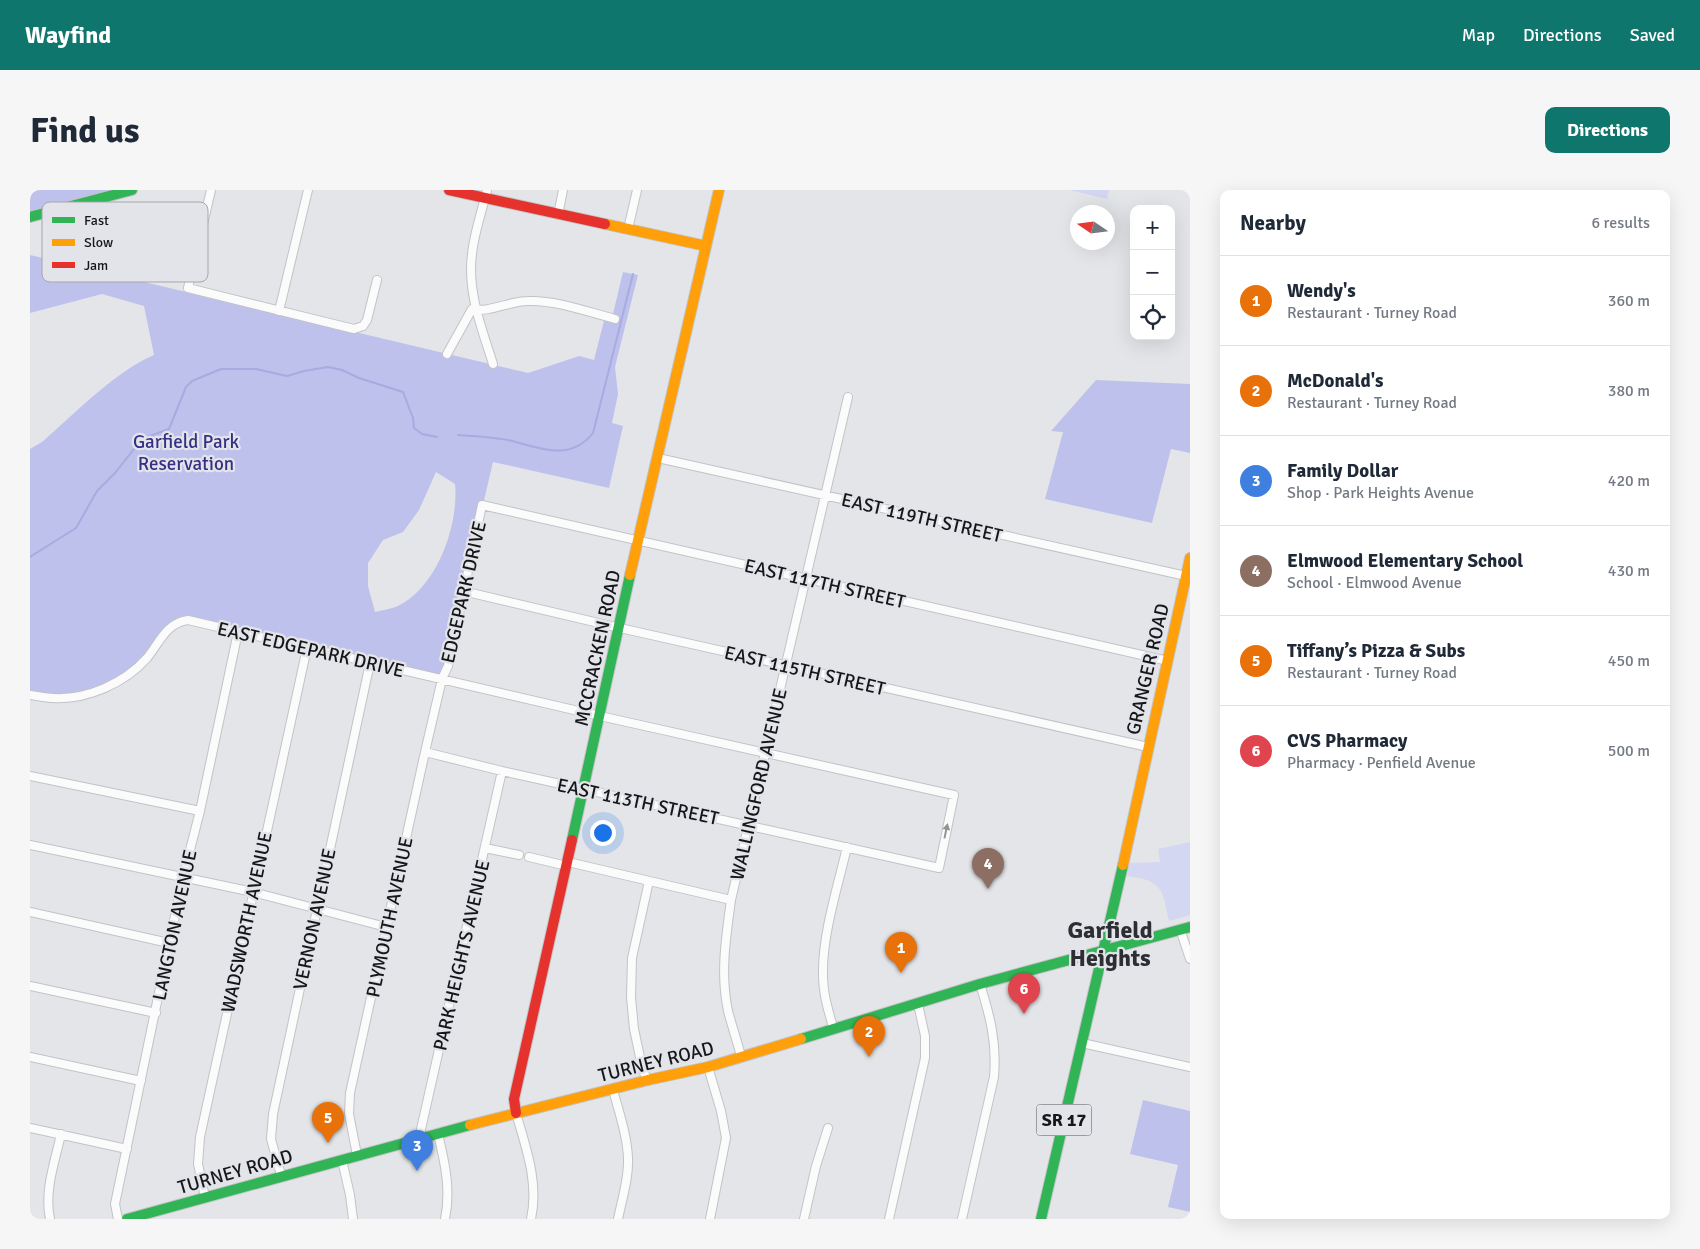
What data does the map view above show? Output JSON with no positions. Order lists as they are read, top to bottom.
{
  "streets": {
    "main road": [
      "MCCRACKEN ROAD",
      "GRANGER ROAD",
      "TURNEY ROAD",
      "SR 17"
    ],
    "street": [
      "EAST 119TH STREET",
      "EAST 117TH STREET",
      "EDGEPARK DRIVE",
      "EAST EDGEPARK DRIVE",
      "EAST 115TH STREET",
      "WALLINGFORD AVENUE",
      "EAST 113TH STREET",
      "PLYMOUTH AVENUE",
      "VERNON AVENUE",
      "WADSWORTH AVENUE",
      "LANGTON AVENUE",
      "PARK HEIGHTS AVENUE"
    ]
  },
  "crossings": [
    ["EAST 119TH STREET", "MCCRACKEN ROAD"],
    ["EAST 119TH STREET", "GRANGER ROAD"],
    ["EAST 119TH STREET", "WALLINGFORD AVENUE"],
    ["EAST 117TH STREET", "EDGEPARK DRIVE"],
    ["EAST 117TH STREET", "MCCRACKEN ROAD"],
    ["EAST 117TH STREET", "GRANGER ROAD"],
    ["EAST 117TH STREET", "WALLINGFORD AVENUE"],
    ["EDGEPARK DRIVE", "EAST EDGEPARK DRIVE"],
    ["EDGEPARK DRIVE", "EAST 115TH STREET"],
    ["EDGEPARK DRIVE", "PLYMOUTH AVENUE"],
    ["MCCRACKEN ROAD", "EAST EDGEPARK DRIVE"],
    ["MCCRACKEN ROAD", "EAST 115TH STREET"],
    ["MCCRACKEN ROAD", "EAST 113TH STREET"],
    ["MCCRACKEN ROAD", "TURNEY ROAD"],
    ["EAST EDGEPARK DRIVE", "WALLINGFORD AVENUE"],
    ["EAST EDGEPARK DRIVE", "EAST 113TH STREET"],
    ["EAST EDGEPARK DRIVE", "PLYMOUTH AVENUE"],
    ["EAST EDGEPARK DRIVE", "VERNON AVENUE"],
    ["EAST EDGEPARK DRIVE", "WADSWORTH AVENUE"],
    ["EAST EDGEPARK DRIVE", "LANGTON AVENUE"],
    ["GRANGER ROAD", "EAST 115TH STREET"],
    ["GRANGER ROAD", "TURNEY ROAD"],
    ["EAST 115TH STREET", "WALLINGFORD AVENUE"],
    ["WALLINGFORD AVENUE", "EAST 113TH STREET"],
    ["WALLINGFORD AVENUE", "TURNEY ROAD"],
    ["EAST 113TH STREET", "PLYMOUTH AVENUE"],
    ["EAST 113TH STREET", "PARK HEIGHTS AVENUE"],
    ["PLYMOUTH AVENUE", "TURNEY ROAD"],
    ["VERNON AVENUE", "TURNEY ROAD"],
    ["WADSWORTH AVENUE", "TURNEY ROAD"],
    ["PARK HEIGHTS AVENUE", "TURNEY ROAD"]
  ],
  "districts": ["Garfield Heights"],
  "parks": ["Garfield Park Reservation"],
  "legend": ["Fast", "Slow", "Jam"],
  "north": "left",
  "page": {
    "header": "Wayfind",
    "nav": ["Map", "Directions", "Saved"],
    "buttons": "Directions",
    "title": "Find us",
    "heading": ["Nearby", "6 results"],
    "map_buttons": ["+", "−"],
    "list": [
      {
        "mark": "1",
        "name": "Wendy's",
        "note": "Restaurant · Turney Road",
        "value": "360 m"
      },
      {
        "mark": "2",
        "name": "McDonald's",
        "note": "Restaurant · Turney Road",
        "value": "380 m"
      },
      {
        "mark": "3",
        "name": "Family Dollar",
        "note": "Shop · Park Heights Avenue",
        "value": "420 m"
      },
      {
        "mark": "4",
        "name": "Elmwood Elementary School",
        "note": "School · Elmwood Avenue",
        "value": "430 m"
      },
      {
        "mark": "5",
        "name": "Tiffany’s Pizza & Subs",
        "note": "Restaurant · Turney Road",
        "value": "450 m"
      },
      {
        "mark": "6",
        "name": "CVS Pharmacy",
        "note": "Pharmacy · Penfield Avenue",
        "value": "500 m"
      }
    ],
    "pins": [
      "4",
      "1",
      "6",
      "2",
      "5",
      "3"
    ]
  }
}
